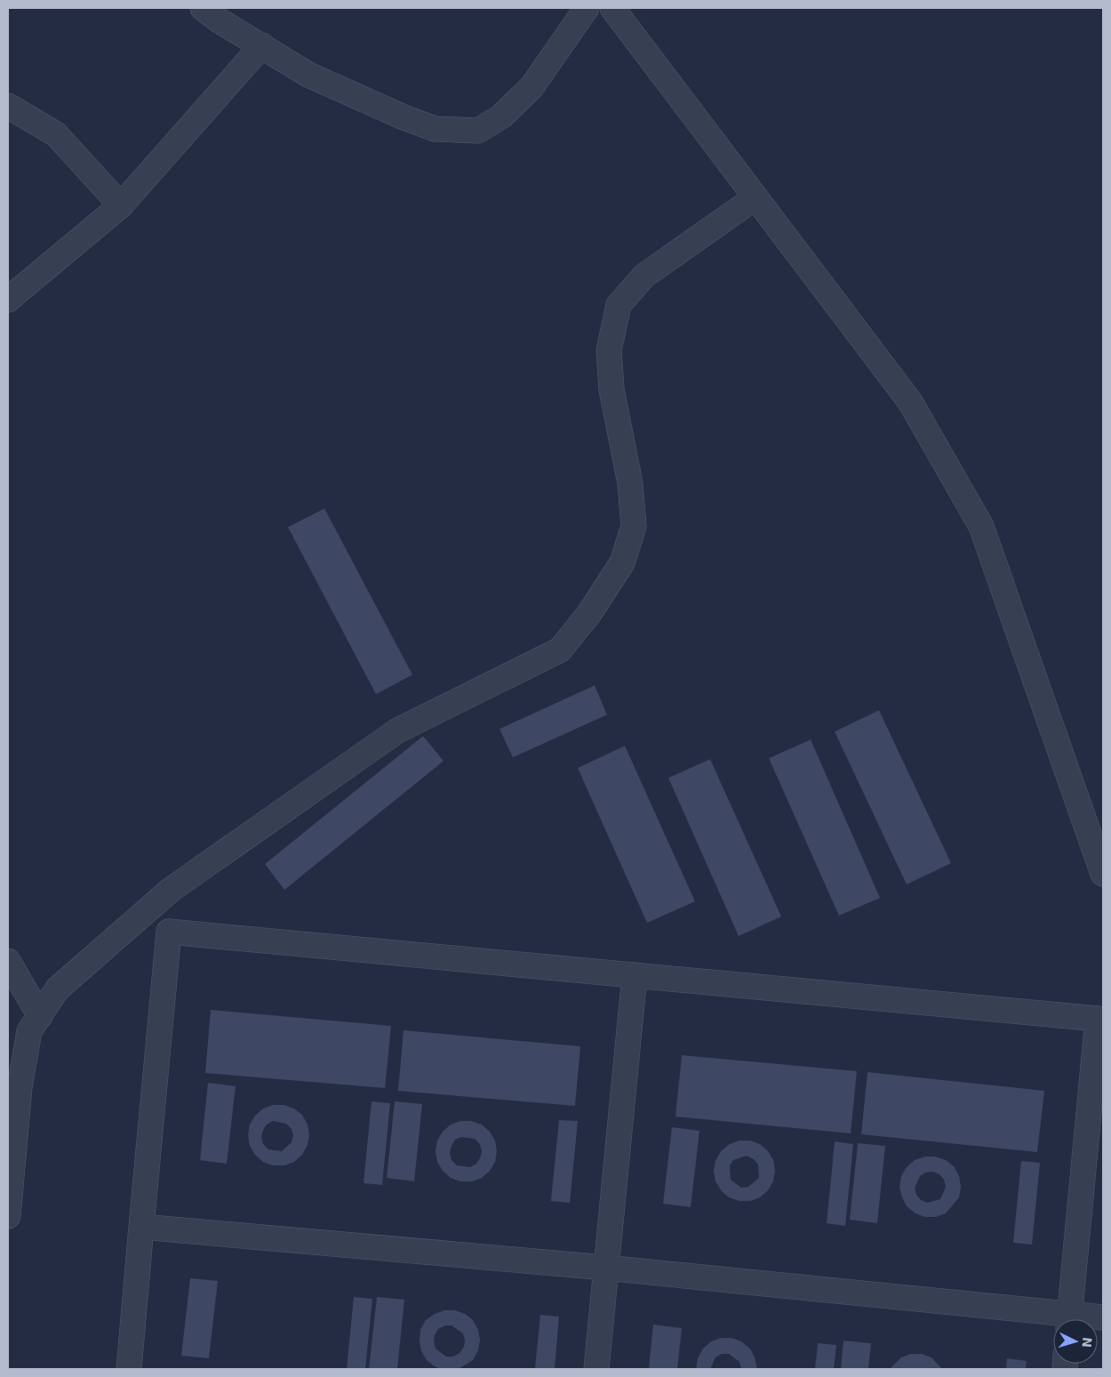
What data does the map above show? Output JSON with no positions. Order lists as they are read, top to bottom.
{
  "north": "right"
}
